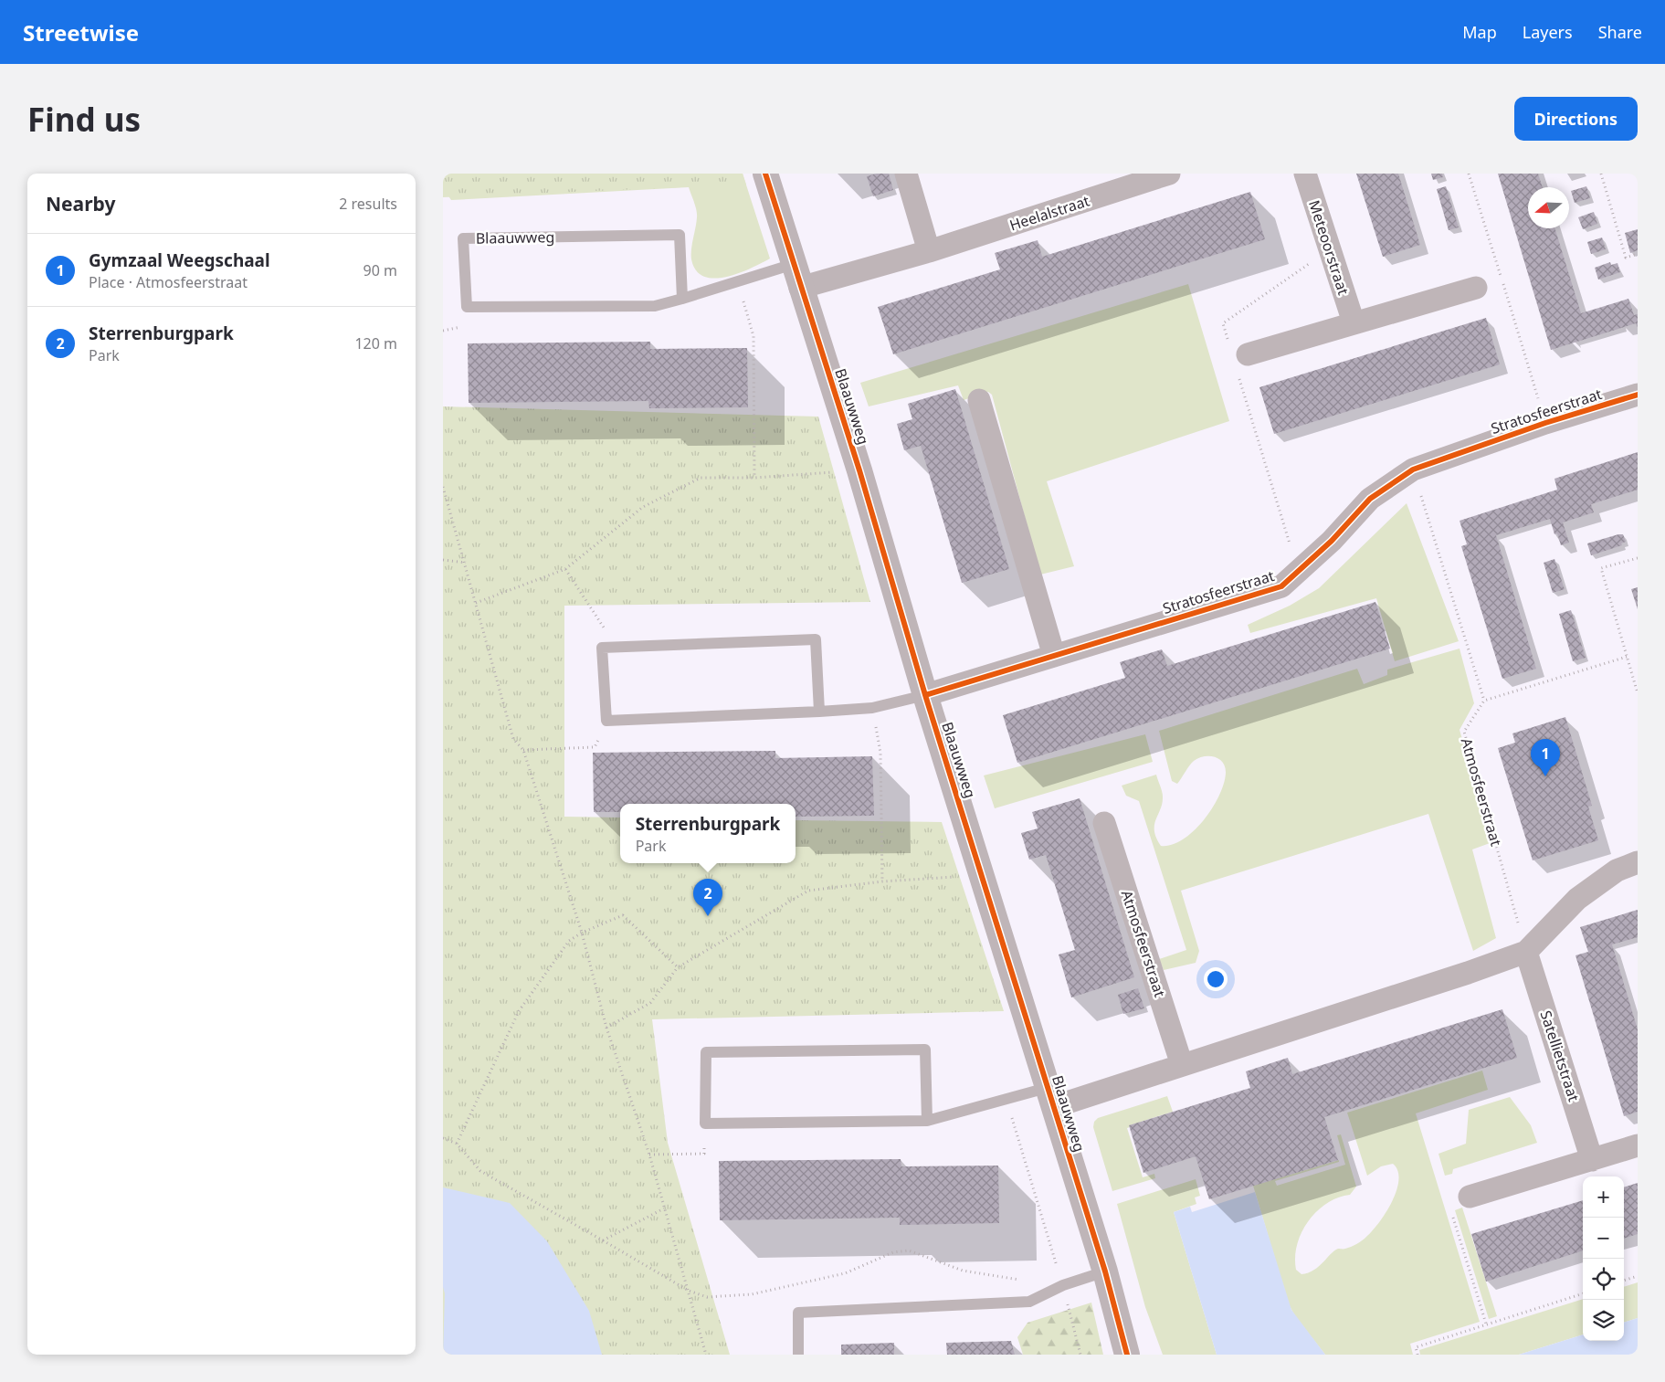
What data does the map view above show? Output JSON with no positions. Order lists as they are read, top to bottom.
{
  "streets": {
    "street": [
      "Heelalstraat",
      "Blaauwweg",
      "Meteoorstraat",
      "Stratosfeerstraat",
      "Atmosfeerstraat",
      "Satellietstraat"
    ]
  },
  "crossings": [
    ["Heelalstraat", "Blaauwweg"],
    ["Blaauwweg", "Stratosfeerstraat"],
    ["Atmosfeerstraat", "Satellietstraat"]
  ],
  "north": "left",
  "page": {
    "header": "Streetwise",
    "nav": ["Map", "Layers", "Share"],
    "buttons": "Directions",
    "title": "Find us",
    "heading": ["Nearby", "2 results"],
    "list": [
      {
        "mark": "1",
        "name": "Gymzaal Weegschaal",
        "note": "Place · Atmosfeerstraat",
        "value": "90 m"
      },
      {
        "mark": "2",
        "name": "Sterrenburgpark",
        "note": "Park",
        "value": "120 m"
      }
    ],
    "pins": ["1", "2"],
    "popup": ["Sterrenburgpark", "Park"],
    "map_buttons": ["+", "−"]
  }
}
